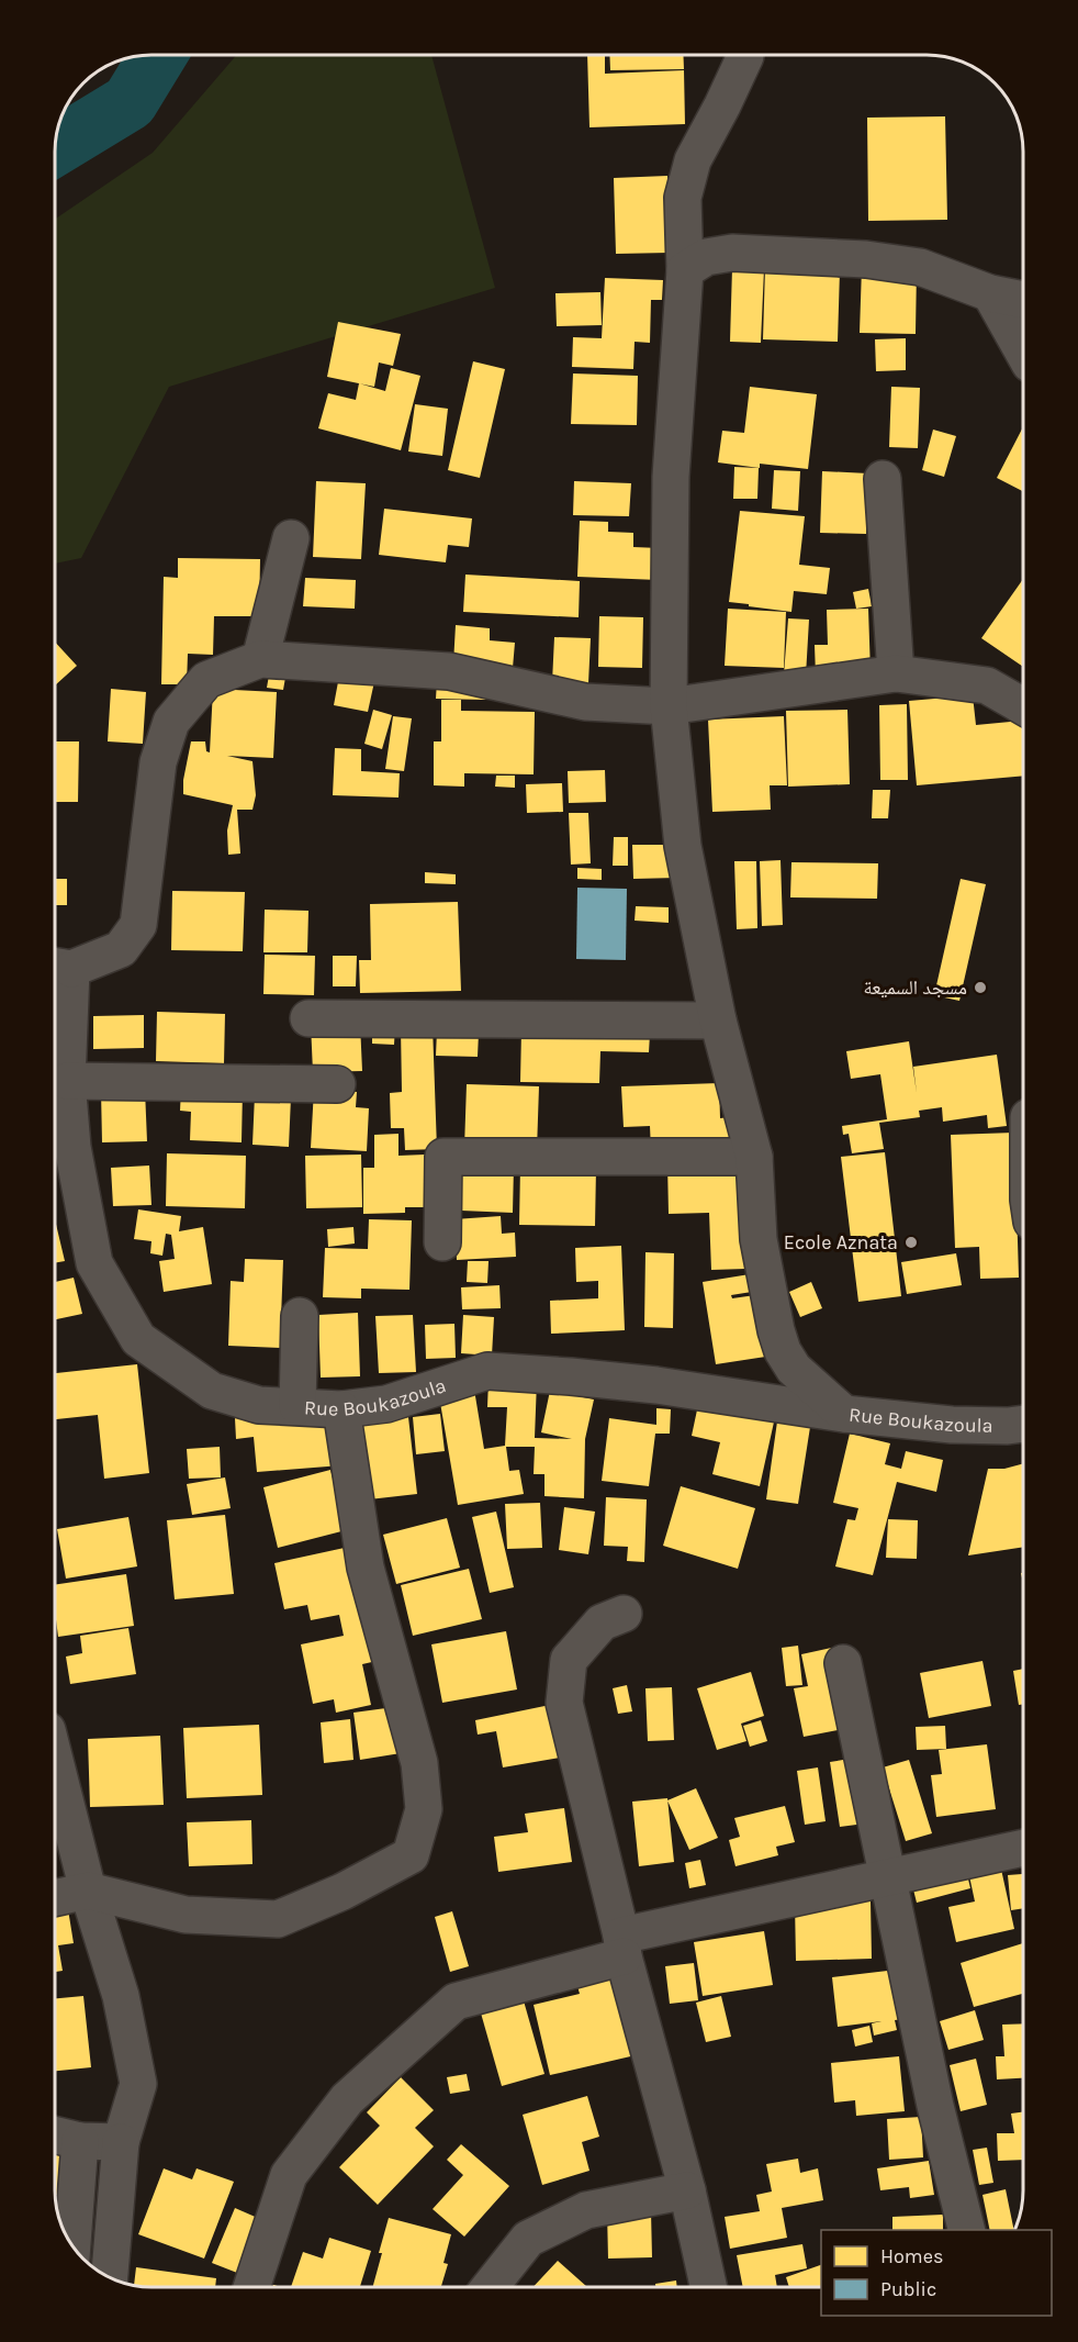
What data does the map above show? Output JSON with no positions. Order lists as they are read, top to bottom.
{
  "streets": {
    "street": ["Rue Boukazoula"]
  },
  "places": ["مسجد السميعة", "Ecole Aznata"],
  "legend": ["Homes", "Public"]
}
